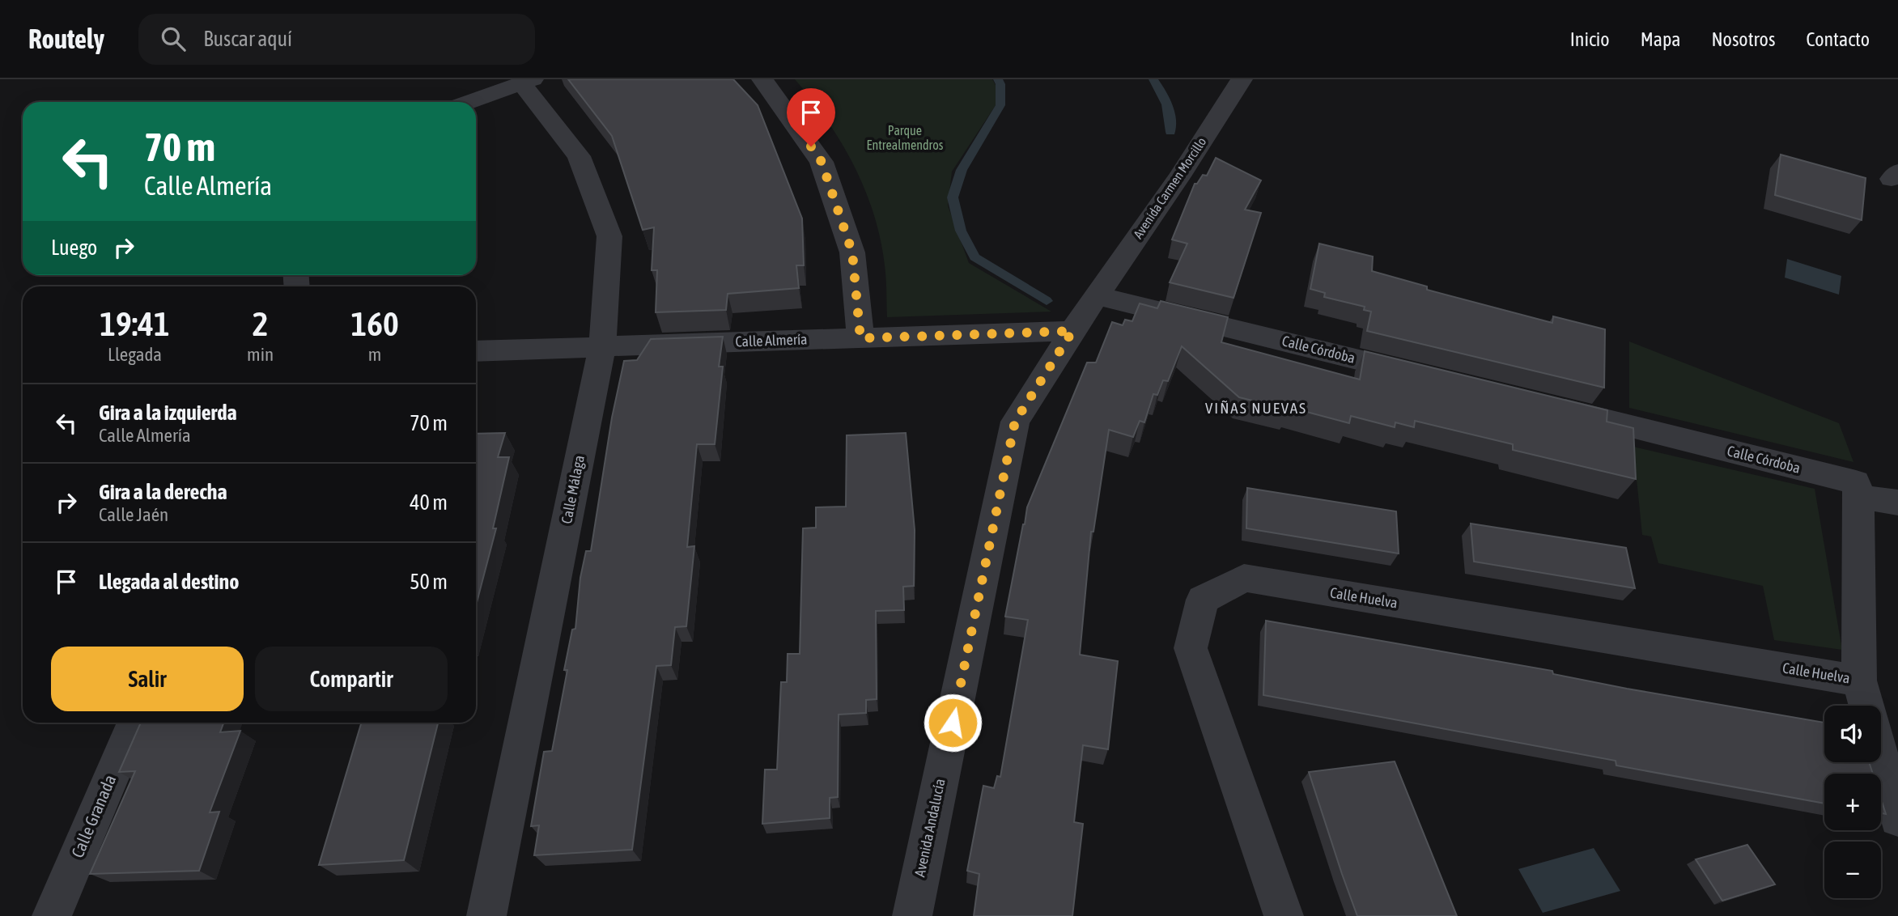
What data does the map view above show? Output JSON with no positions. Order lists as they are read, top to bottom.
{
  "streets": {
    "street": [
      "Avenida Carmen Morcillo",
      "Calle Almería",
      "Calle Córdoba",
      "Calle Málaga",
      "Calle Huelva",
      "Calle Granada",
      "Avenida Andalucía"
    ]
  },
  "crossings": [
    ["Avenida Carmen Morcillo", "Calle Córdoba"],
    ["Avenida Carmen Morcillo", "Avenida Andalucía"],
    ["Calle Almería", "Calle Málaga"],
    ["Calle Almería", "Avenida Andalucía"],
    ["Calle Córdoba", "Avenida Andalucía"]
  ],
  "districts": ["VIÑAS NUEVAS"],
  "parks": ["Parque Entrealmendros"],
  "page": {
    "header": "Routely",
    "search": "Buscar aquí",
    "nav": [
      "Inicio",
      "Mapa",
      "Nosotros",
      "Contacto"
    ],
    "turn": ["70 m", "Calle Almería"],
    "then": "Luego",
    "eta": [
      "19:41",
      "Llegada",
      "2",
      "min",
      "160",
      "m"
    ],
    "list": [
      {
        "name": "Gira a la izquierda",
        "note": "Calle Almería",
        "value": "70 m"
      },
      {
        "name": "Gira a la derecha",
        "note": "Calle Jaén",
        "value": "40 m"
      },
      {
        "name": "Llegada al destino",
        "value": "50 m"
      }
    ],
    "buttons": ["Salir", "Compartir"],
    "map_buttons": ["+", "−"]
  }
}
